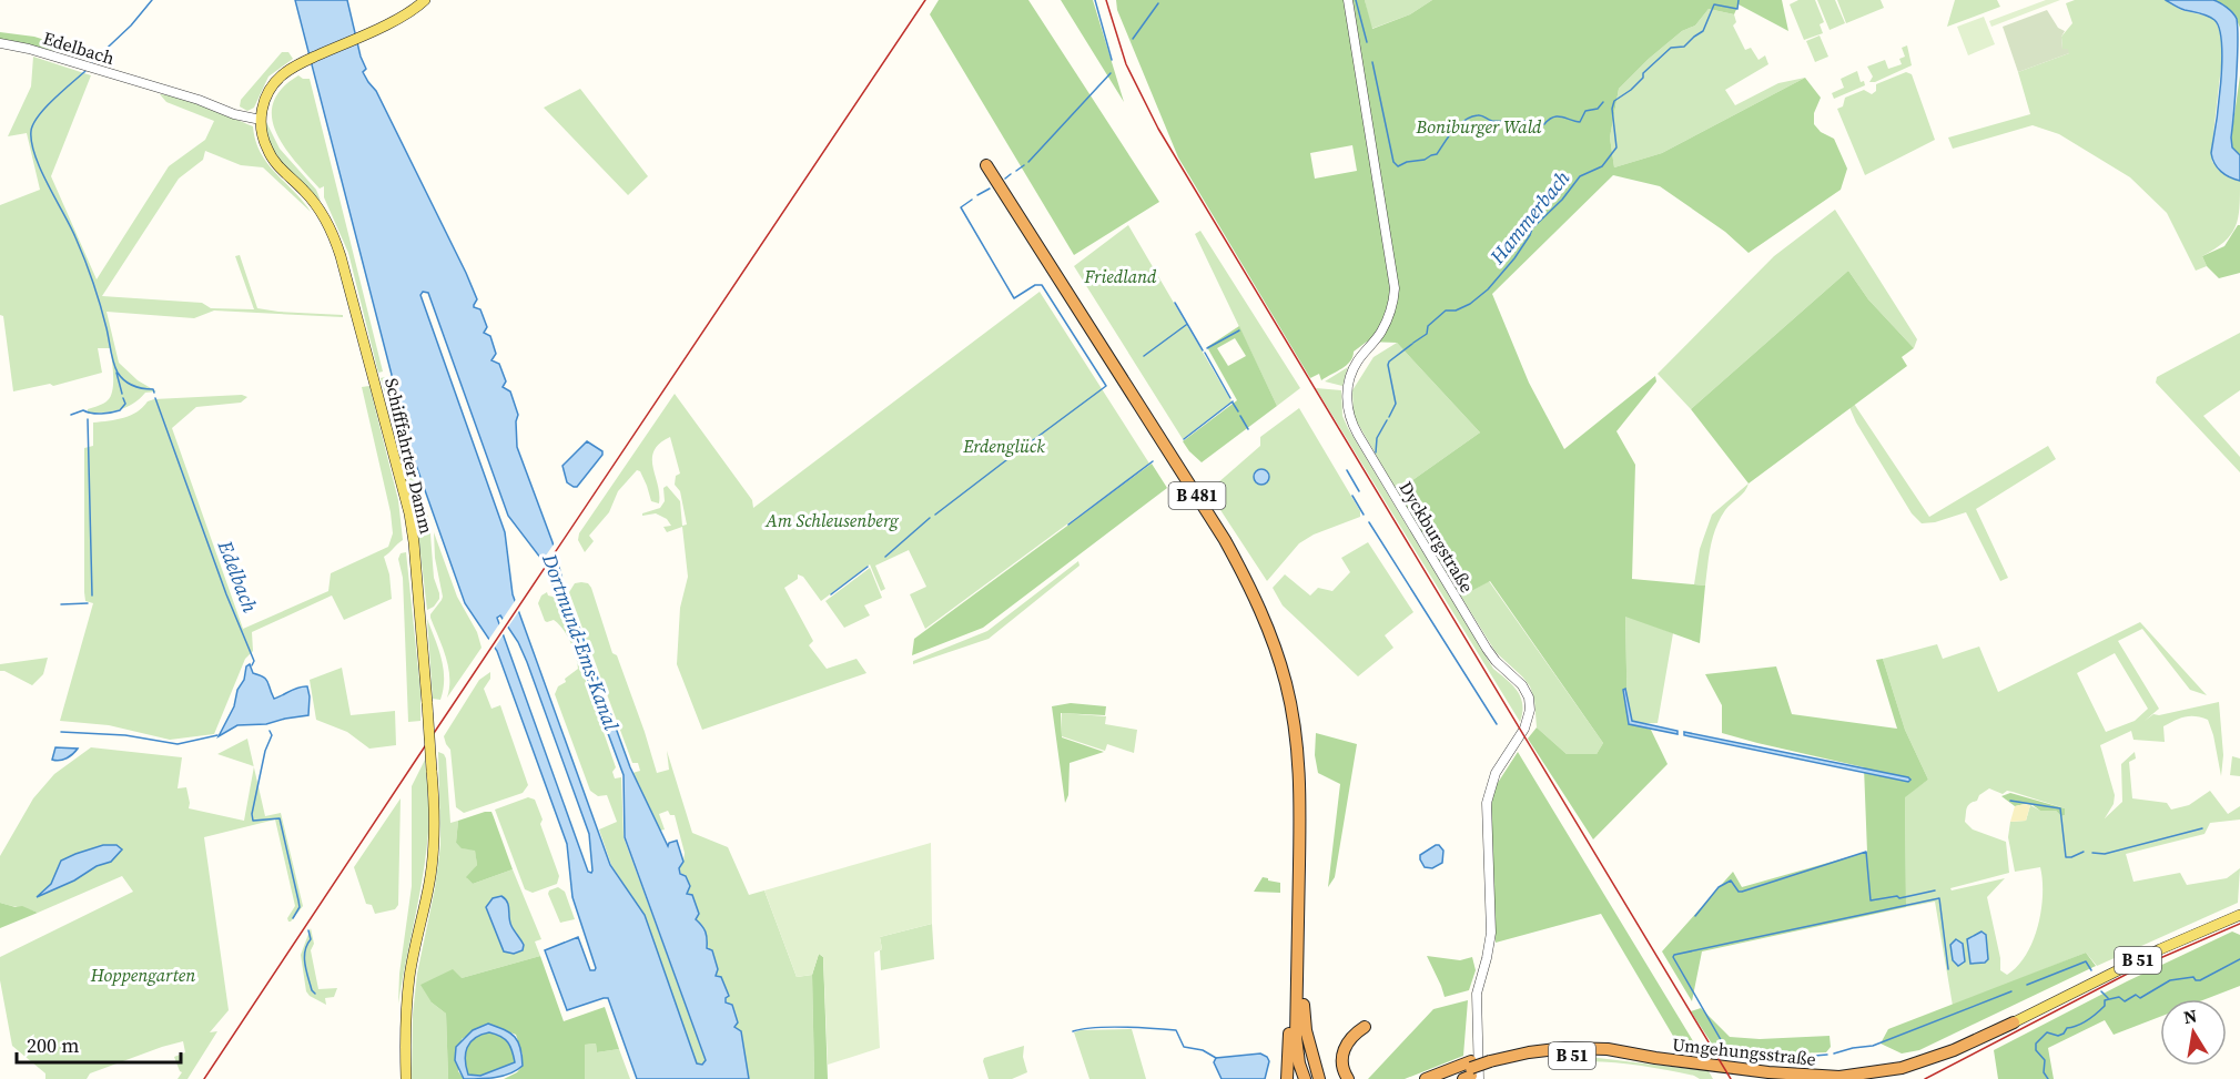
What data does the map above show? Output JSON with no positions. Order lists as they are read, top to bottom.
{
  "streets": {
    "highway": ["B 481", "B 51", "Umgehungsstraße"],
    "main road": ["Schifffahrter Damm"],
    "street": ["Edelbach", "Dyckburgstraße"]
  },
  "crossings": [
    ["Edelbach", "Schifffahrter Damm"],
    ["B 51", "Umgehungsstraße"]
  ],
  "water": ["Hammerbach", "Edelbach", "Dortmund-Ems-Kanal"],
  "parks": [
    "Boniburger Wald",
    "Friedland",
    "Erdenglück",
    "Am Schleusenberg",
    "Hoppengarten"
  ],
  "scale_bar": "200 m",
  "north": "top"
}
